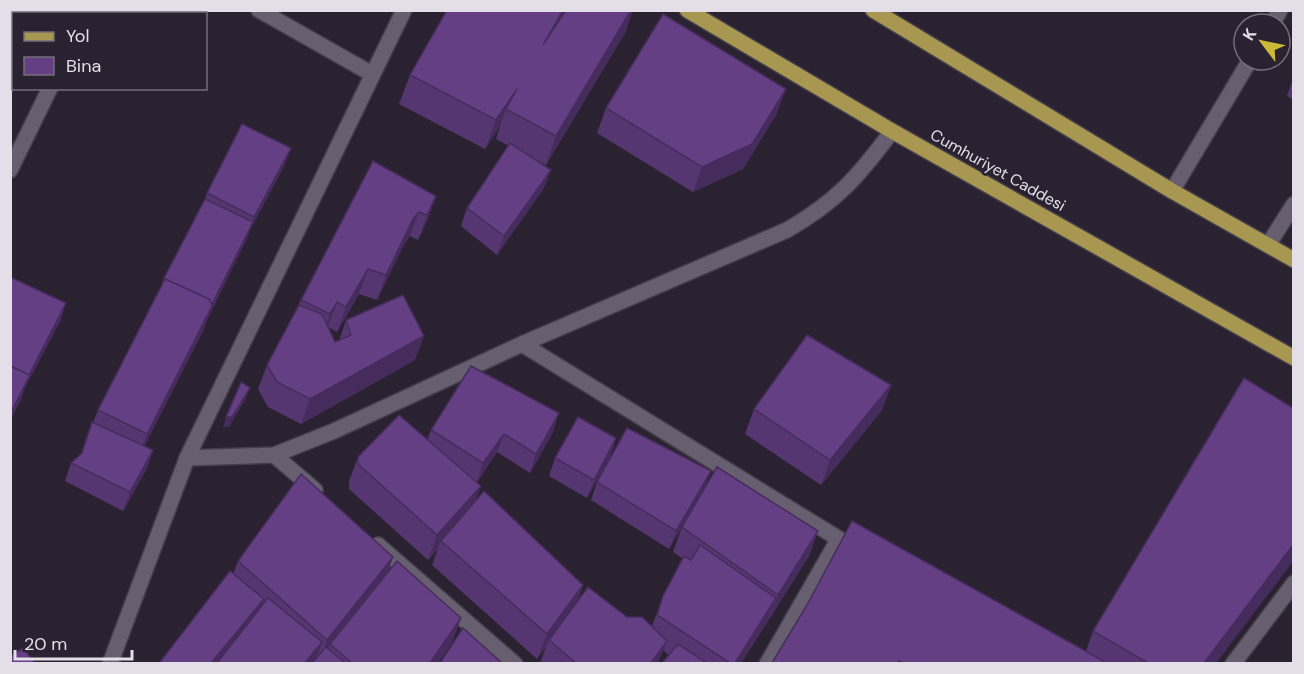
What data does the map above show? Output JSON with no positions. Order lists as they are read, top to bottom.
{
  "streets": {
    "main road": ["Cumhuriyet Caddesi"]
  },
  "legend": ["Yol", "Bina"],
  "scale_bar": "20 m",
  "north": "top left"
}
